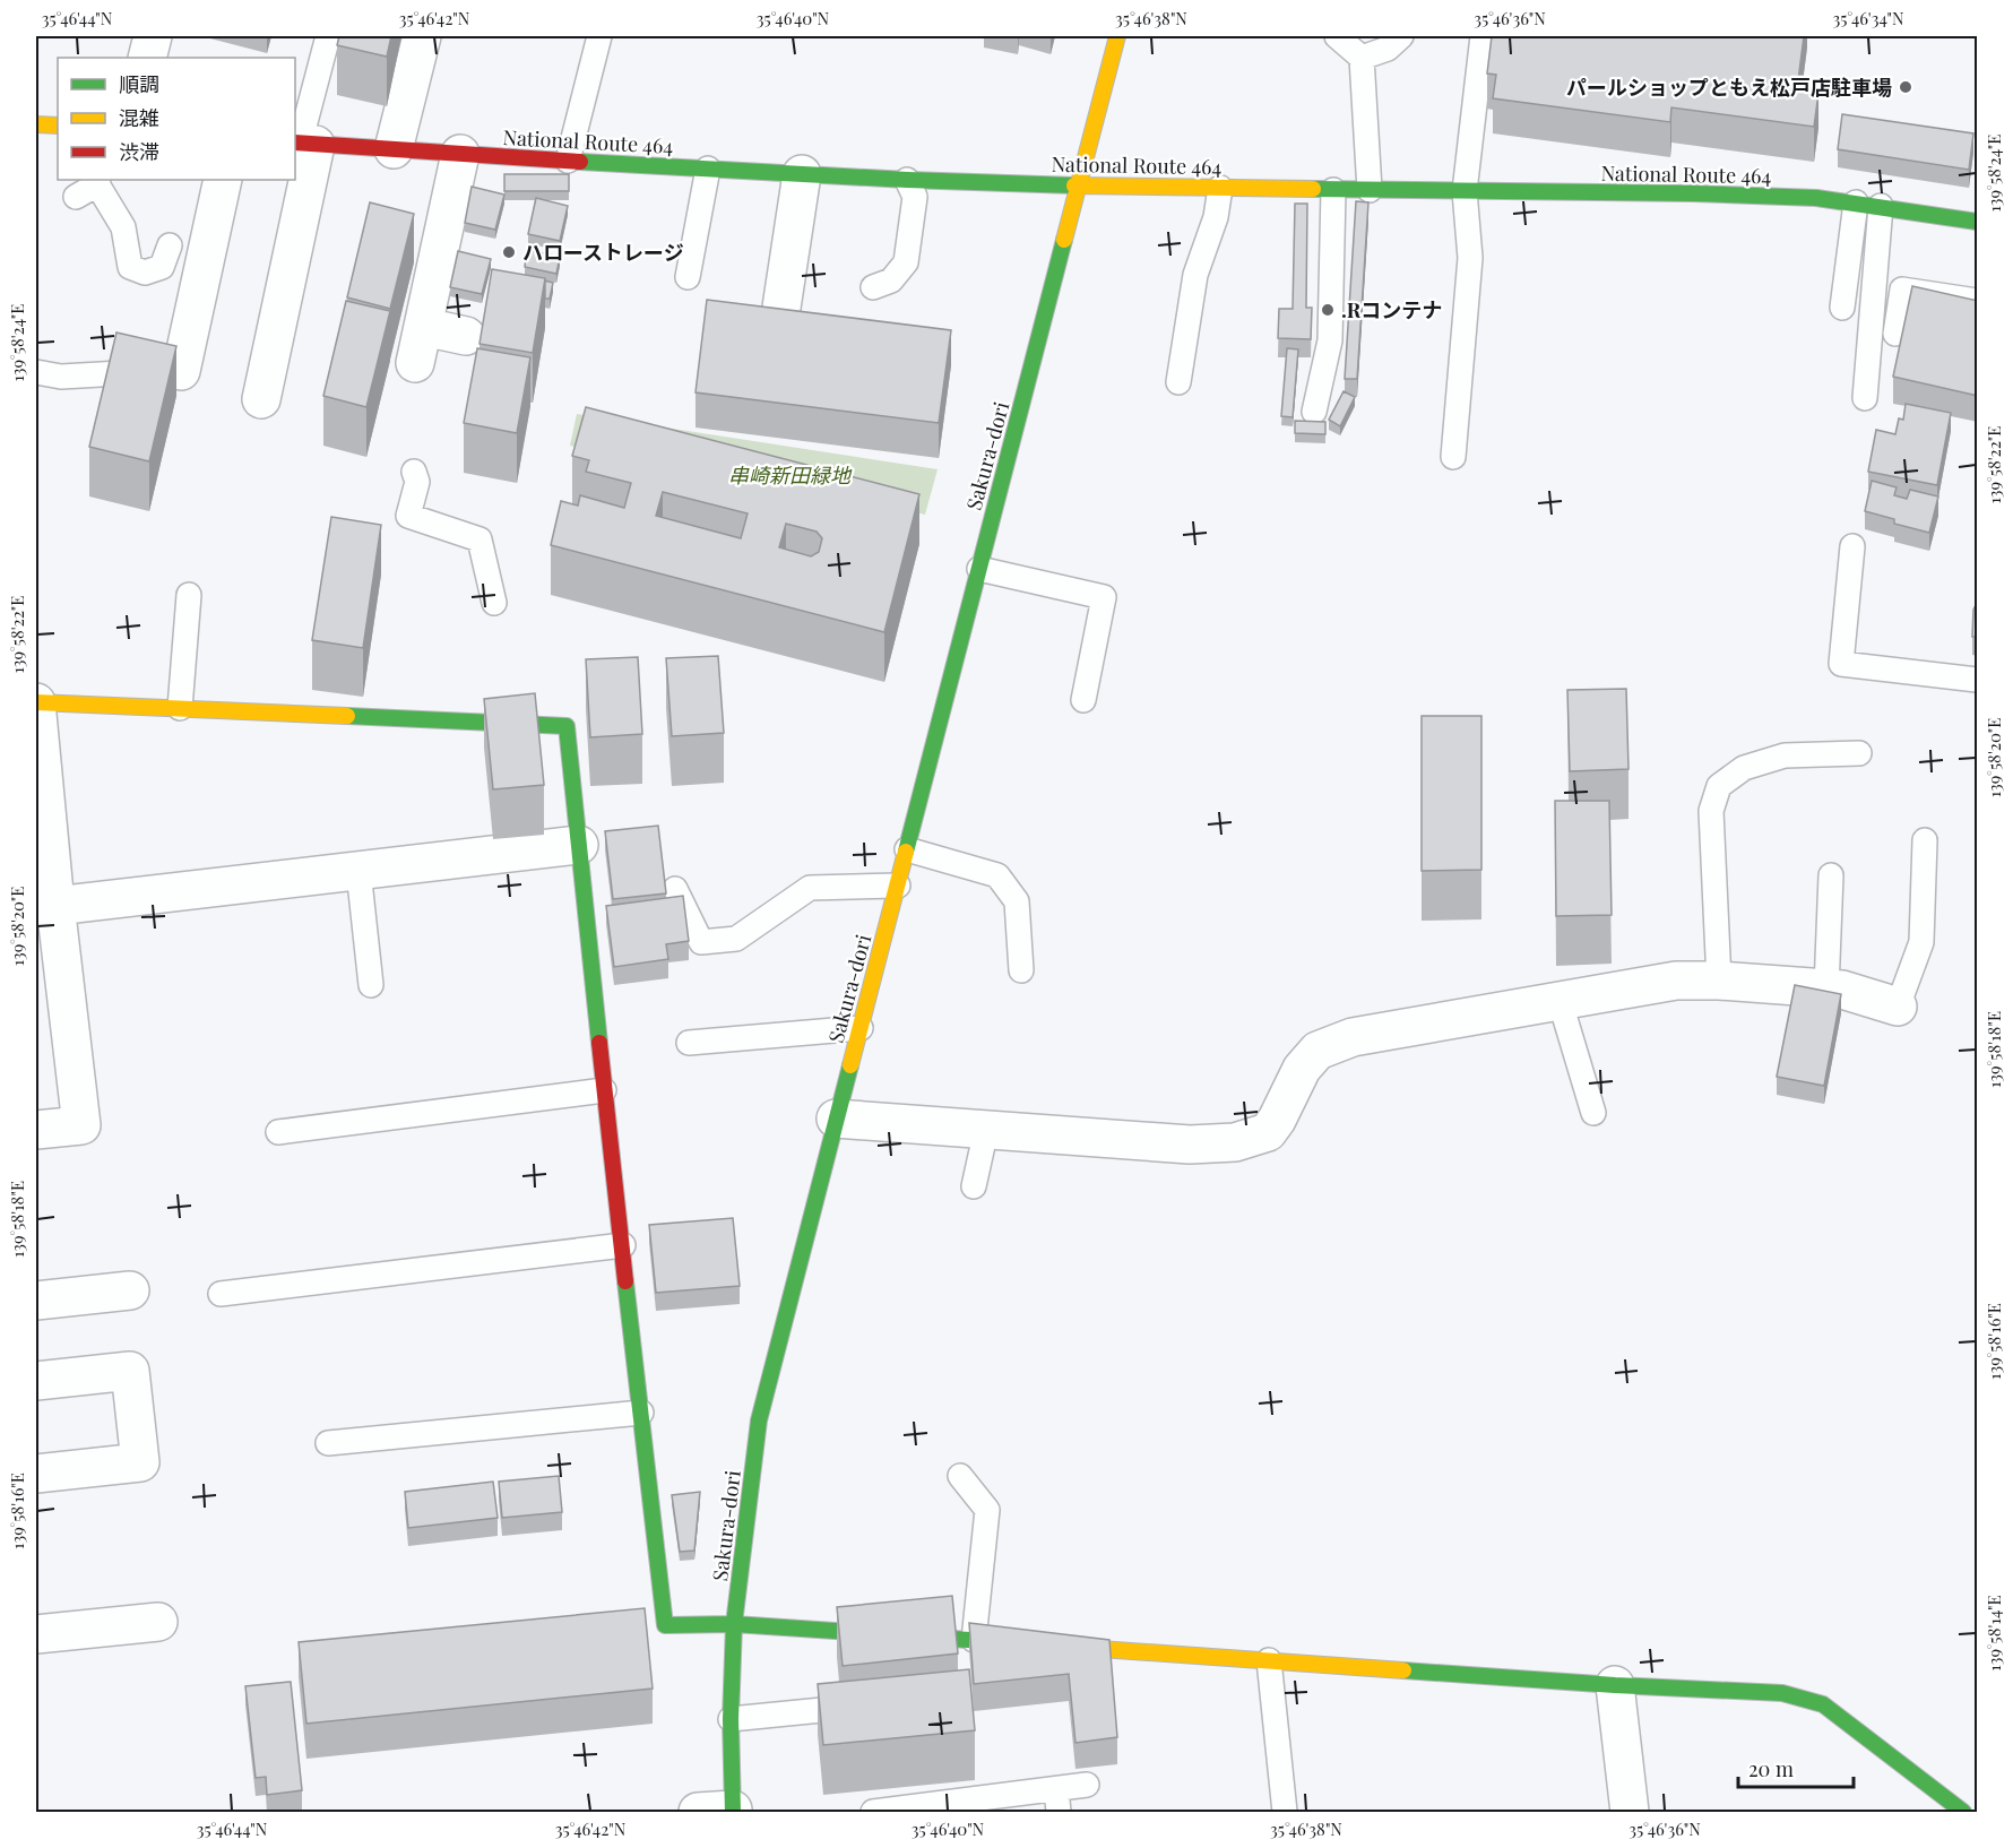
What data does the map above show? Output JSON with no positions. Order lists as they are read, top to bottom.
{
  "streets": {
    "main road": ["National Route 464", "Sakura-dori"]
  },
  "crossings": [
    ["National Route 464", "Sakura-dori"]
  ],
  "parks": ["串崎新田緑地"],
  "places": ["パールショップともえ松戸店駐車場", "ハローストレージ", ".Rコンテナ"],
  "legend": ["順調", "混雑", "渋滞"],
  "scale_bar": "20 m",
  "coordinates": [
    "35°46'44\"N",
    "35°46'42\"N",
    "35°46'40\"N",
    "35°46'38\"N",
    "35°46'36\"N",
    "35°46'34\"N",
    "139°58'24\"E",
    "139°58'22\"E",
    "139°58'20\"E",
    "139°58'18\"E",
    "139°58'16\"E",
    "139°58'14\"E"
  ]
}
